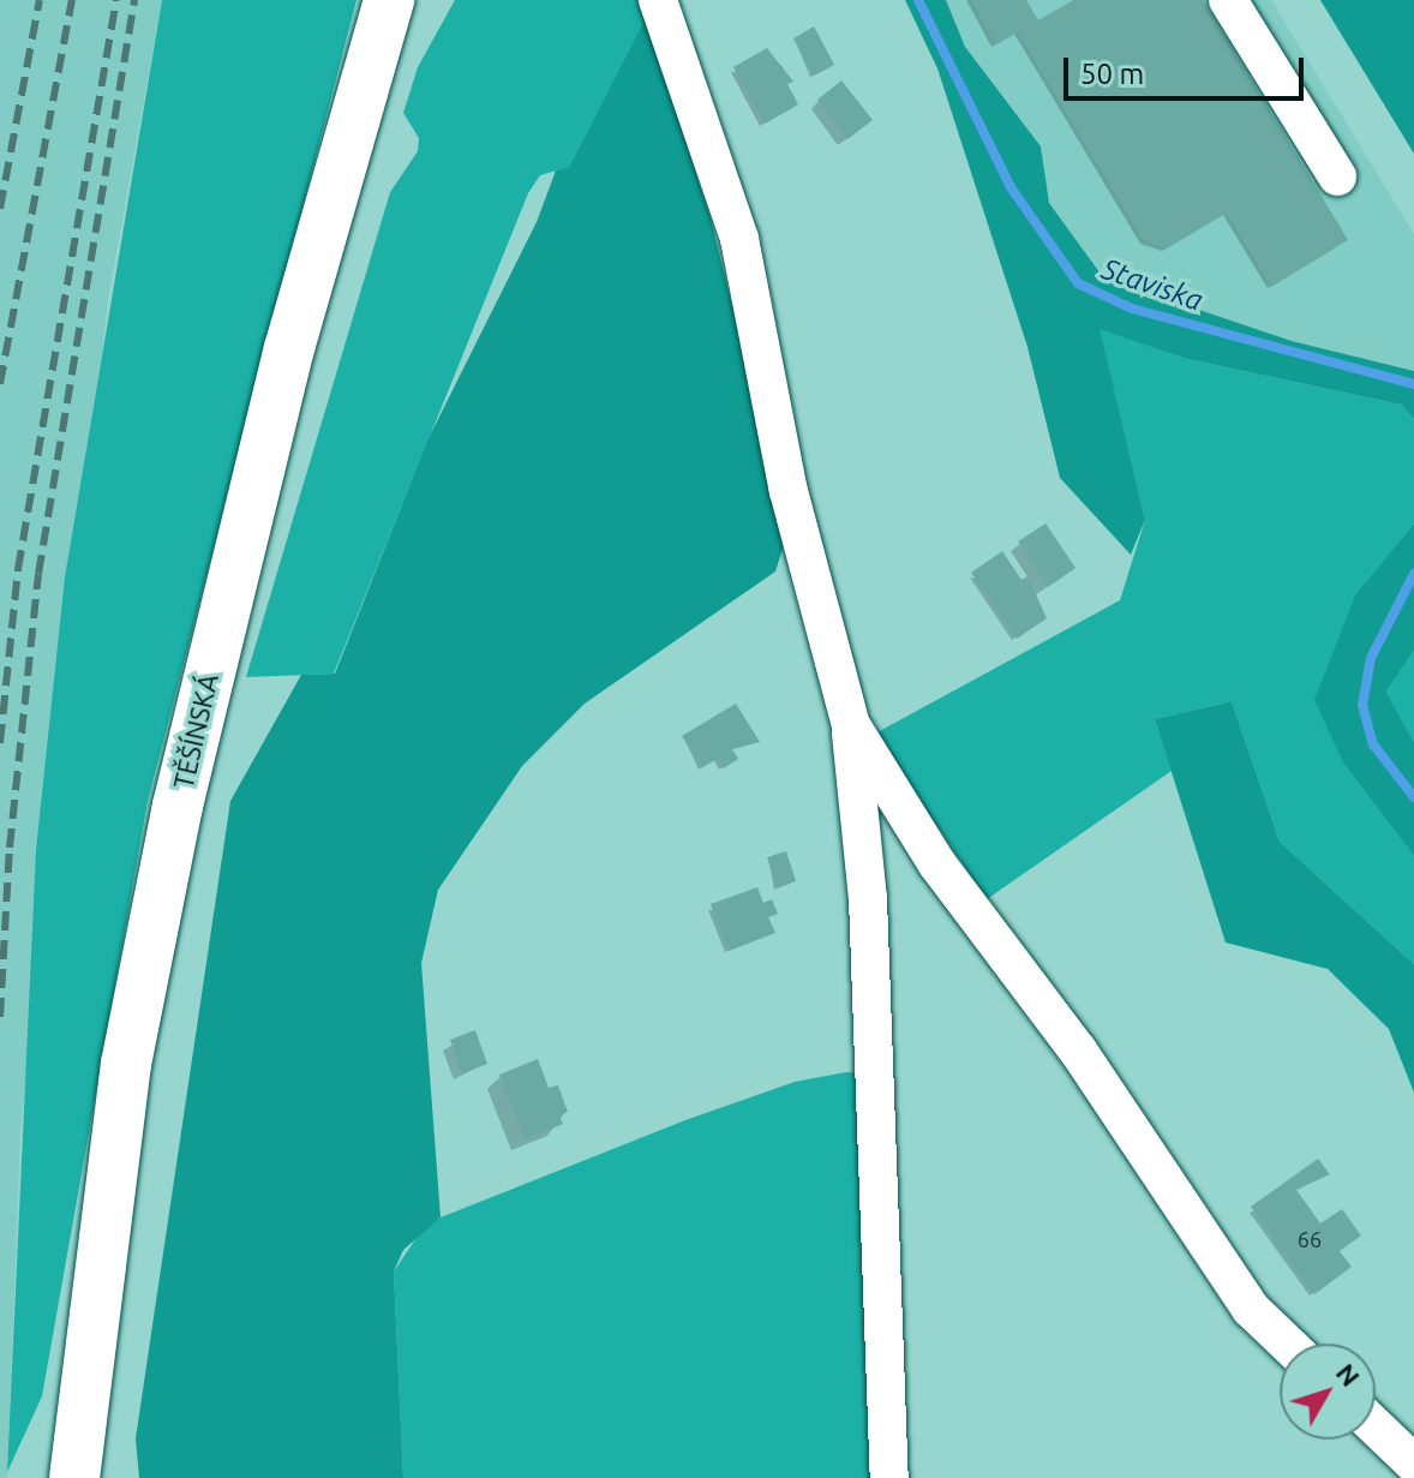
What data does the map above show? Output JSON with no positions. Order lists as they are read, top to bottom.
{
  "streets": {
    "main road": ["TĚŠÍNSKÁ"]
  },
  "water": ["Staviska"],
  "house_numbers": ["66"],
  "scale_bar": "50 m",
  "north": "top right"
}
